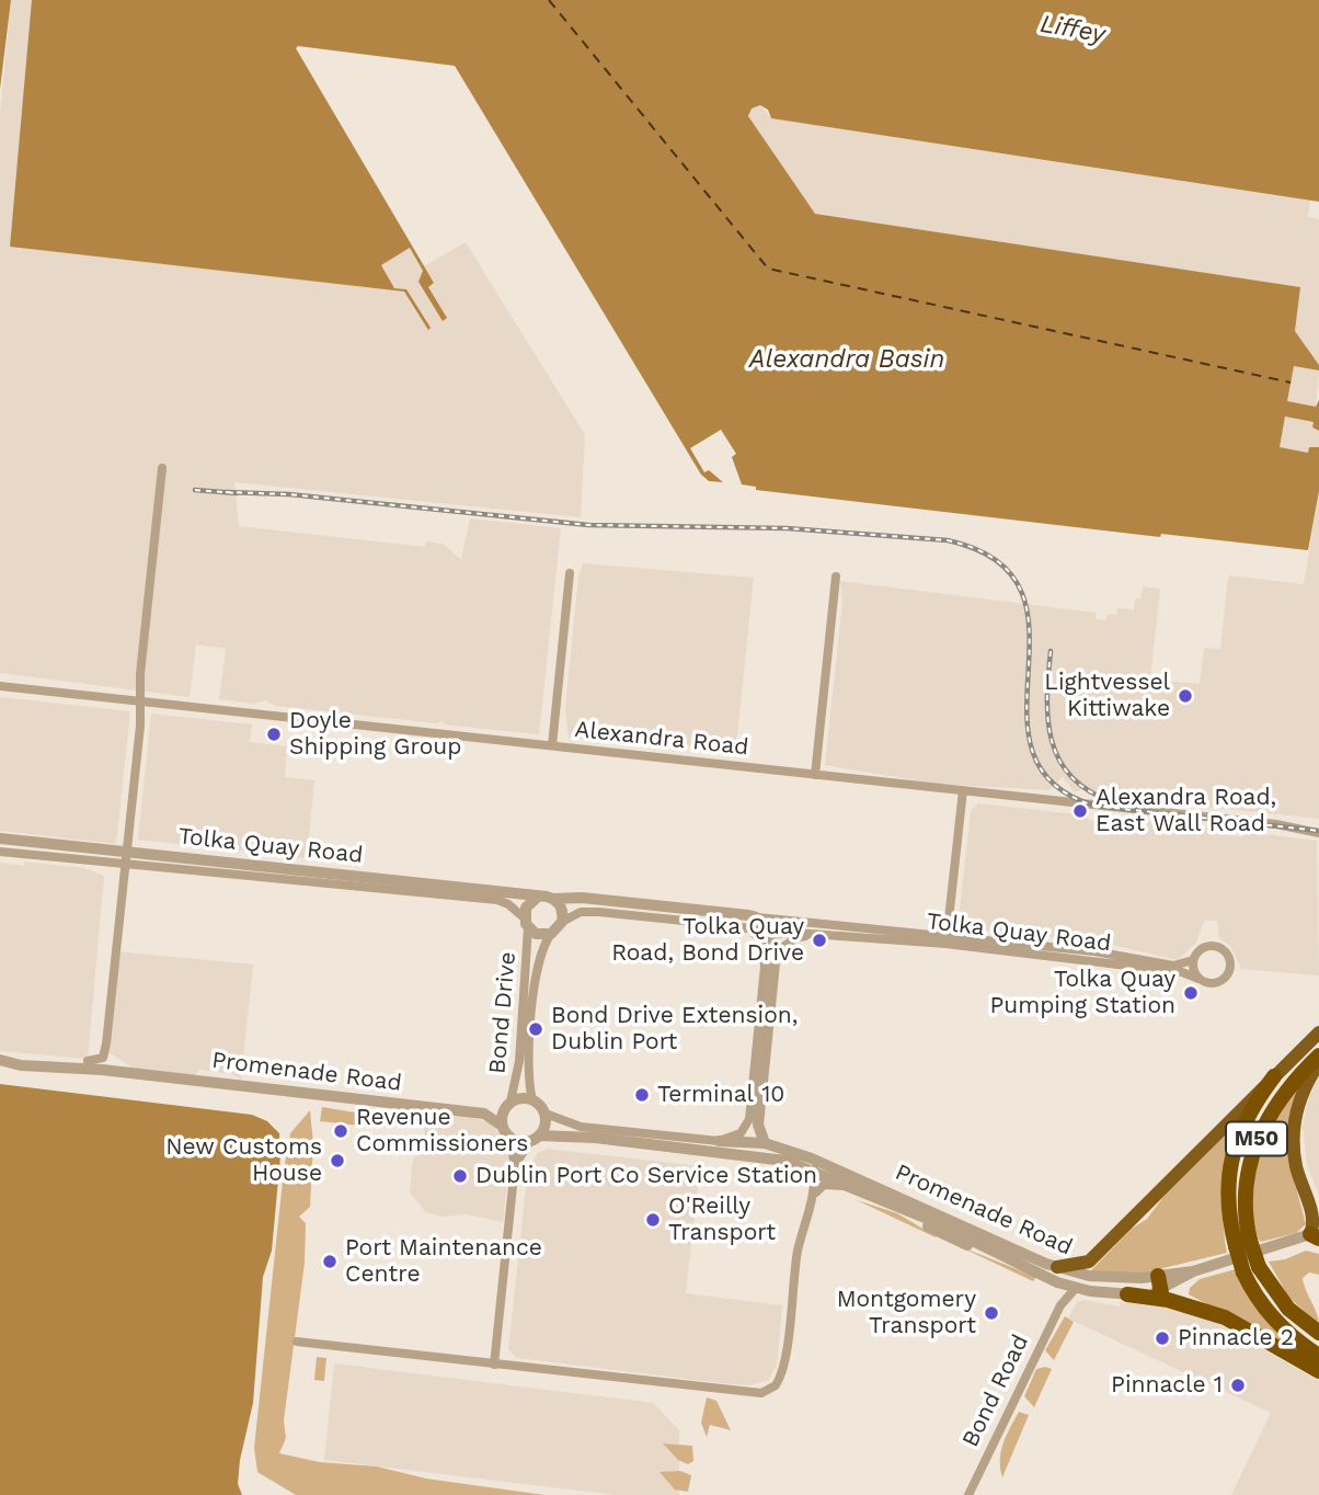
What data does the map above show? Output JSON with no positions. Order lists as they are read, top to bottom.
{
  "streets": {
    "highway": ["M50"],
    "street": [
      "Alexandra Road",
      "Tolka Quay Road",
      "Bond Drive",
      "Promenade Road",
      "Bond Road"
    ]
  },
  "crossings": [
    ["Tolka Quay Road", "Bond Drive"],
    ["Tolka Quay Road", "Promenade Road"],
    ["Bond Drive", "Promenade Road"],
    ["Promenade Road", "Bond Road"]
  ],
  "water": ["Liffey", "Alexandra Basin"],
  "places": [
    "Lightvessel Kittiwake",
    "Doyle Shipping Group",
    "Alexandra Road, East Wall Road",
    "Tolka Quay Road, Bond Drive",
    "Tolka Quay Pumping Station",
    "Bond Drive Extension, Dublin Port",
    "Terminal 10",
    "Revenue Commissioners",
    "New Customs House",
    "Dublin Port Co Service Station",
    "O'Reilly Transport",
    "Port Maintenance Centre",
    "Montgomery Transport",
    "Pinnacle 2",
    "Pinnacle 1"
  ]
}
